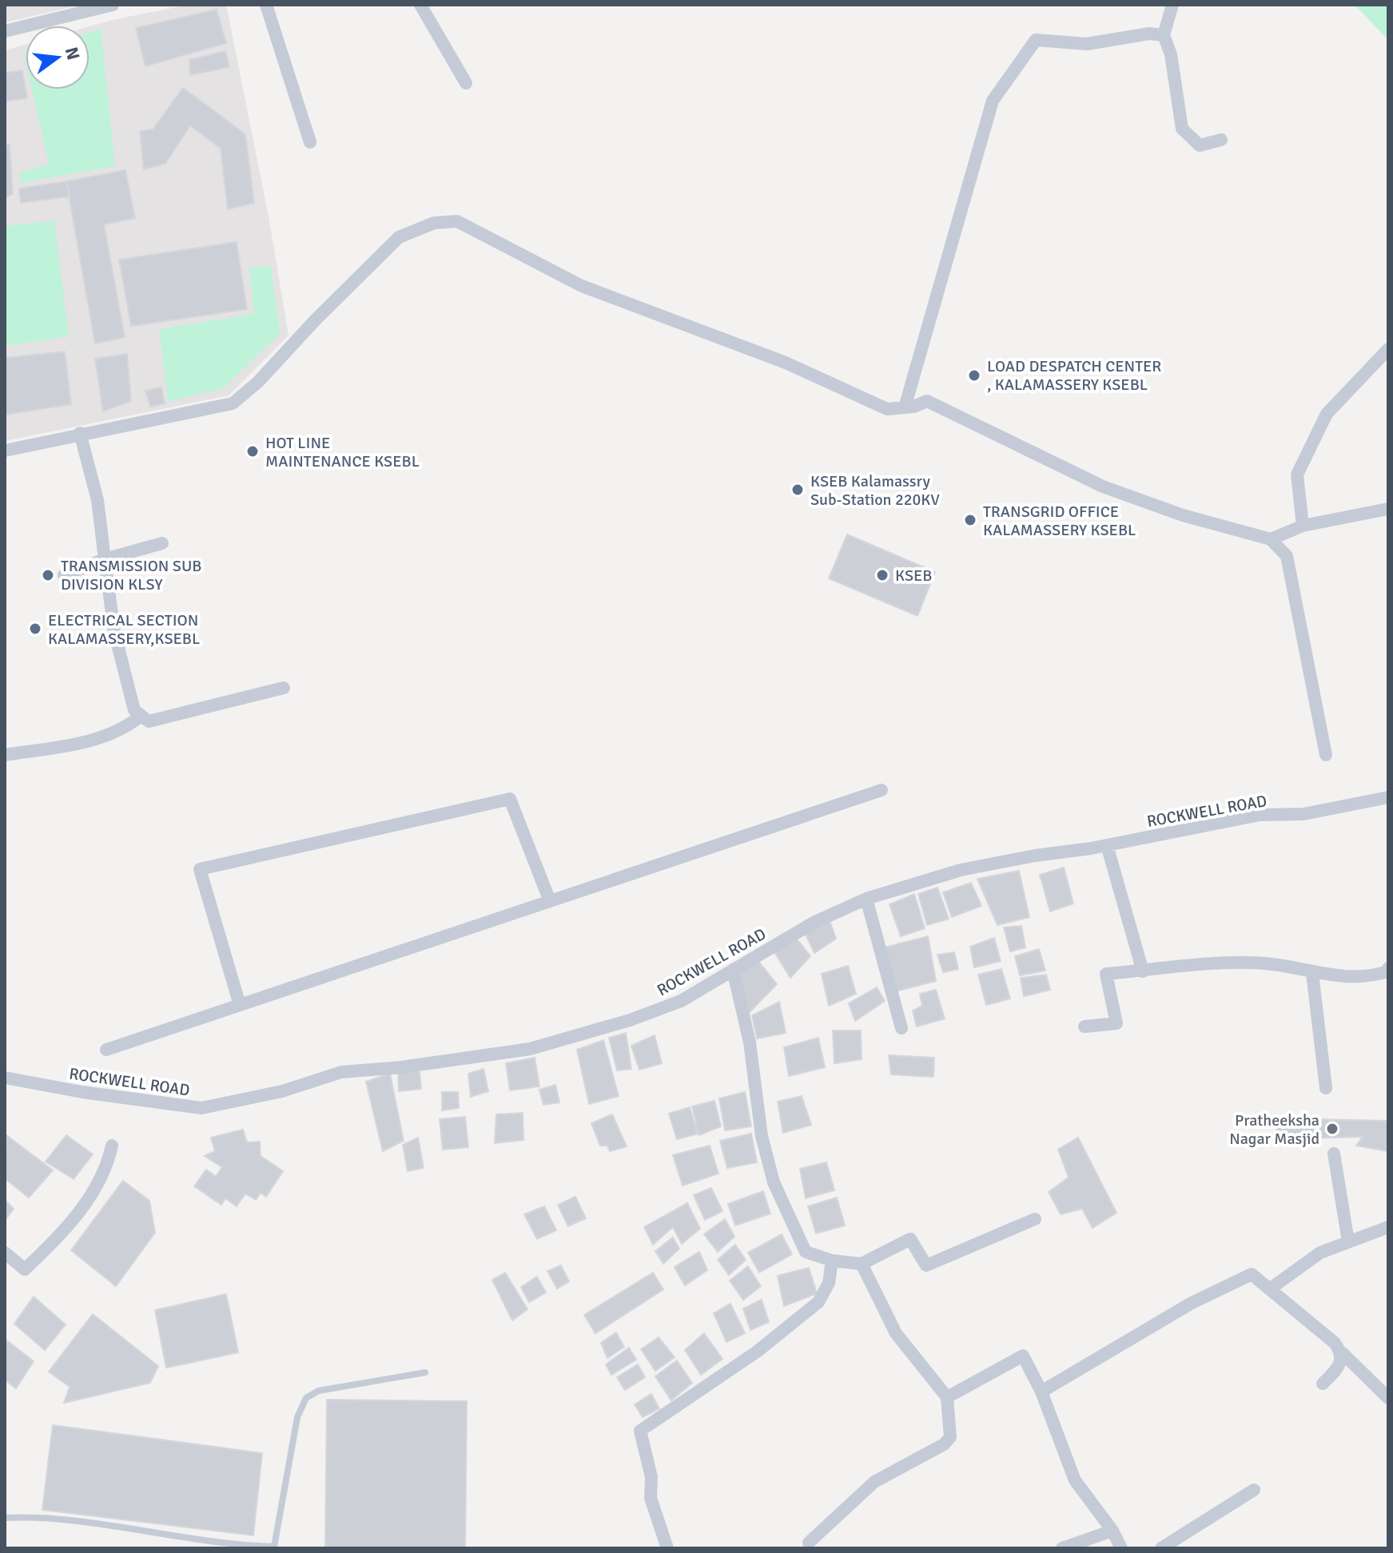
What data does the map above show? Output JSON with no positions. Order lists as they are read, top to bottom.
{
  "streets": {
    "street": ["ROCKWELL ROAD"]
  },
  "places": [
    "LOAD DESPATCH CENTER , KALAMASSERY KSEBL",
    "HOT LINE MAINTENANCE KSEBL",
    "KSEB Kalamassry Sub-Station 220KV",
    "TRANSGRID OFFICE KALAMASSERY KSEBL",
    "TRANSMISSION SUB DIVISION KLSY",
    "KSEB",
    "ELECTRICAL SECTION KALAMASSERY,KSEBL",
    "Pratheeksha Nagar Masjid"
  ],
  "north": "right"
}
